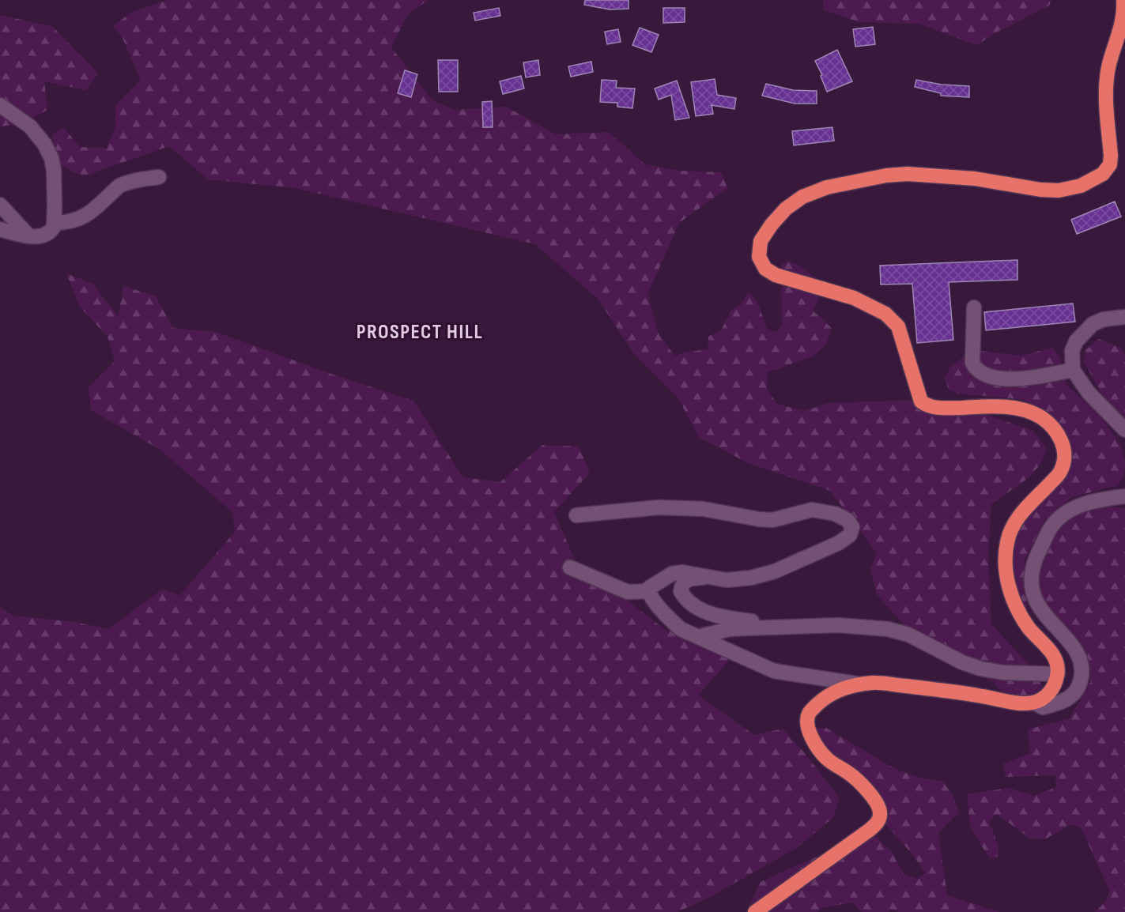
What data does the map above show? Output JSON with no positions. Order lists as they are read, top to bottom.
{
  "districts": ["PROSPECT HILL"]
}
